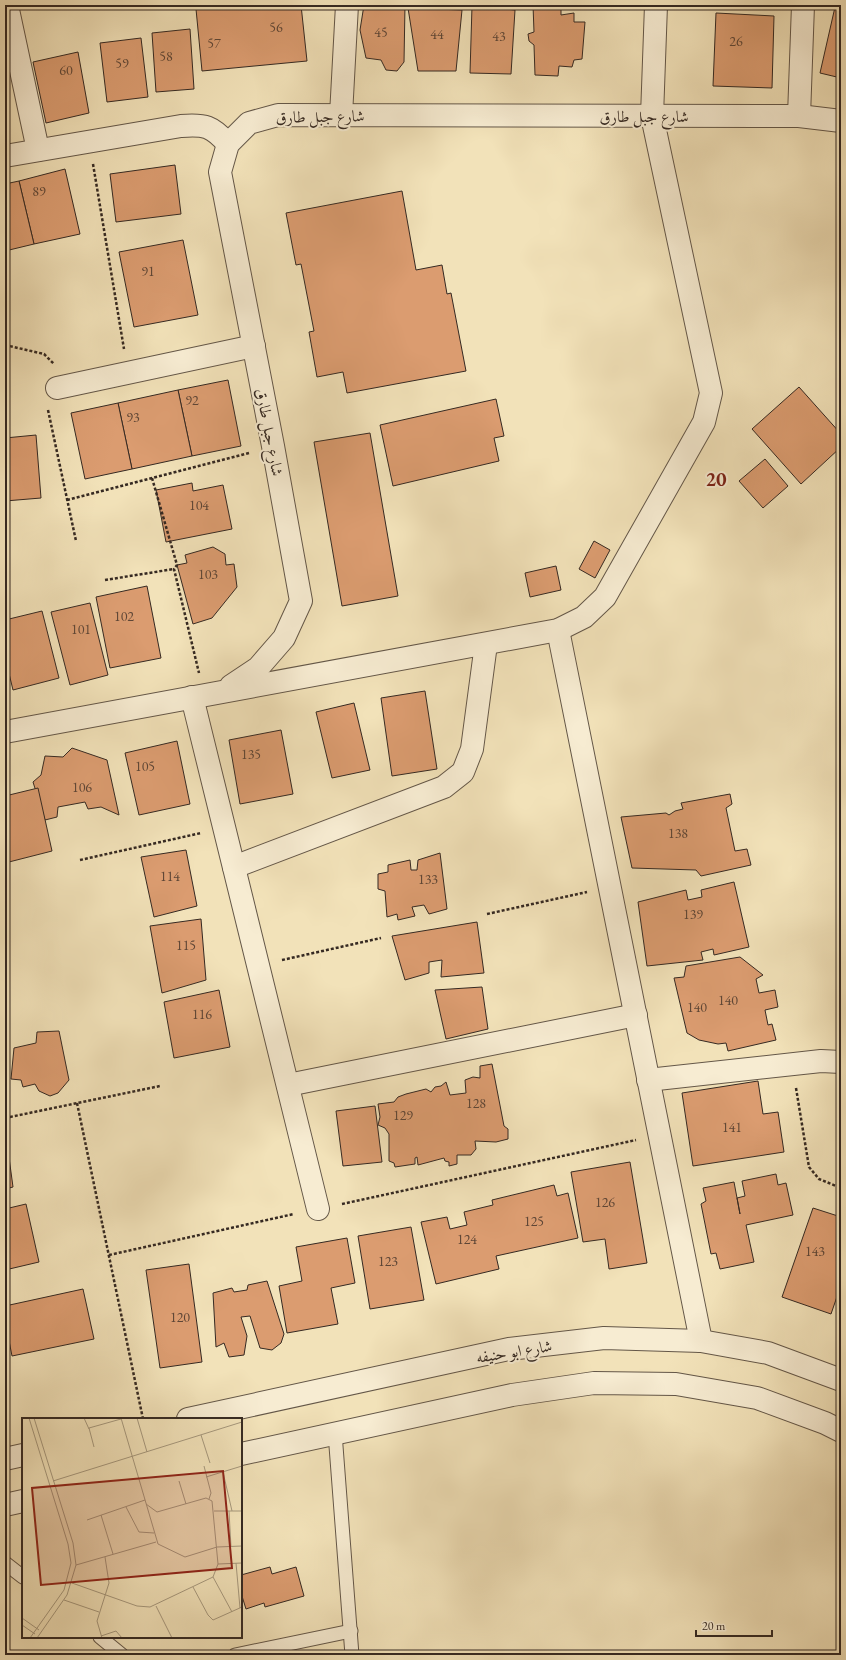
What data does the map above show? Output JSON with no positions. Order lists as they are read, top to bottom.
{
  "streets": {
    "street": ["شارع جبل طارق", "شارع ابو حنيفه"]
  },
  "districts": ["20"],
  "house_numbers": [
    "56",
    "45",
    "44",
    "43",
    "26",
    "57",
    "58",
    "59",
    "60",
    "89",
    "91",
    "92",
    "93",
    "104",
    "103",
    "102",
    "101",
    "135",
    "105",
    "106",
    "138",
    "114",
    "133",
    "139",
    "115",
    "140",
    "140",
    "116",
    "128",
    "129",
    "141",
    "126",
    "125",
    "124",
    "143",
    "123",
    "120"
  ],
  "scale_bar": "20 m"
}
